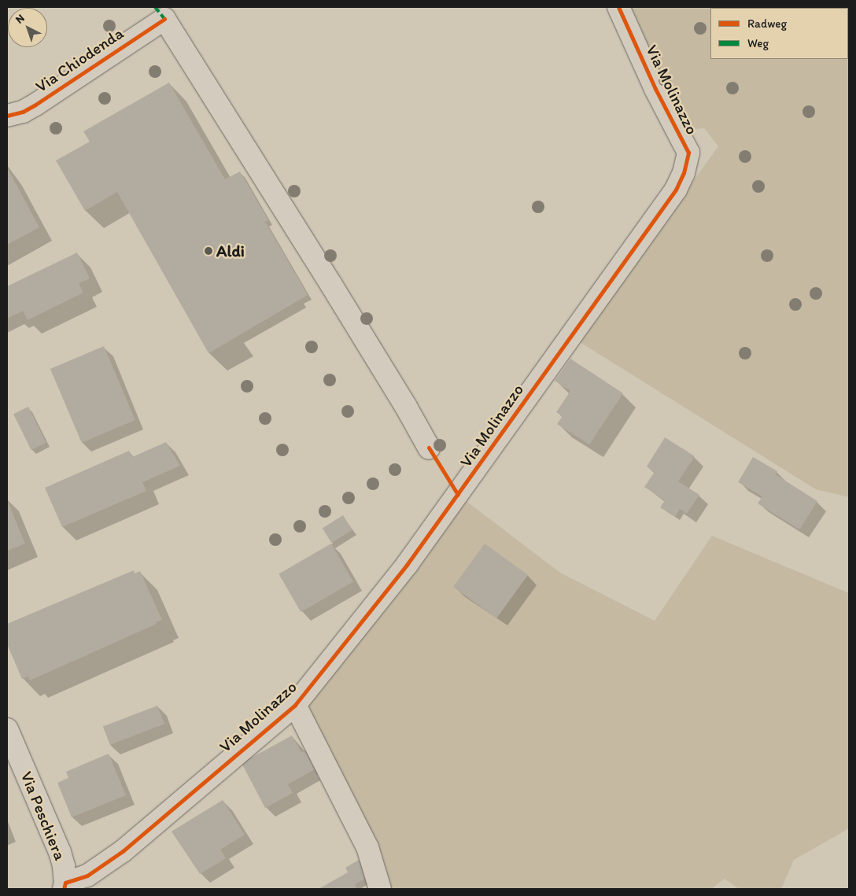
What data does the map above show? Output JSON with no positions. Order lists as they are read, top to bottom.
{
  "streets": {
    "street": ["Via Chiodenda", "Via Molinazzo", "Via Peschiera"]
  },
  "crossings": [
    ["Via Molinazzo", "Via Peschiera"]
  ],
  "places": ["Aldi"],
  "legend": ["Radweg", "Weg"],
  "north": "top left"
}
